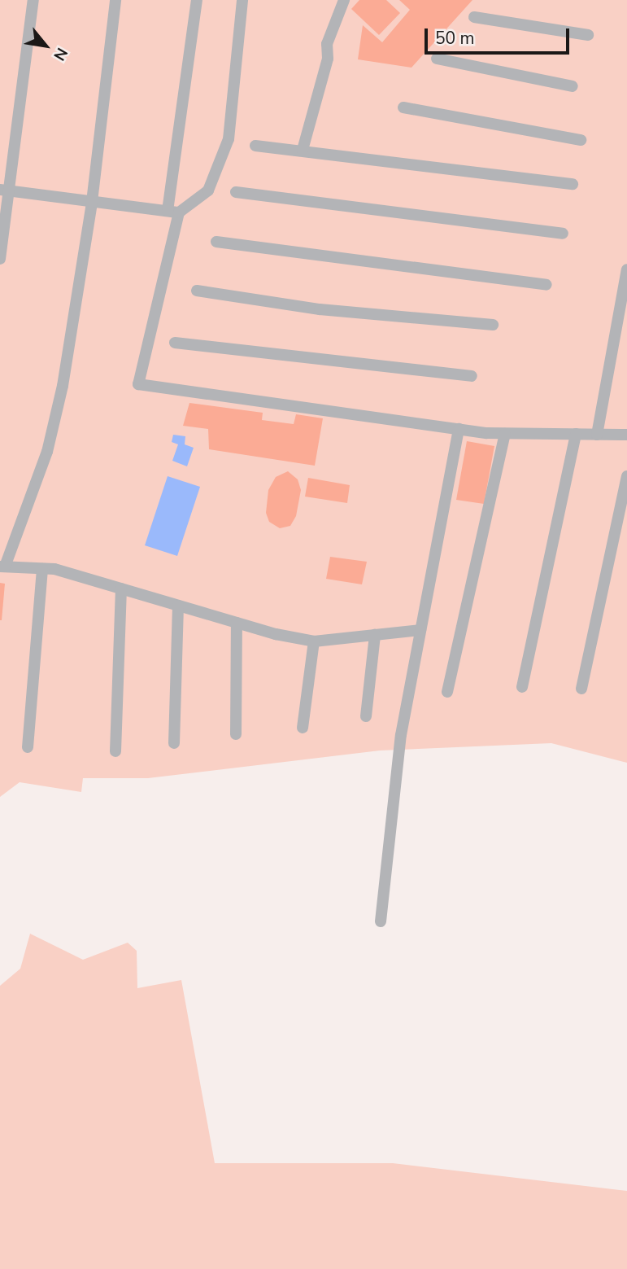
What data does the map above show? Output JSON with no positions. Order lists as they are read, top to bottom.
{
  "scale_bar": "50 m",
  "north": "bottom right"
}
